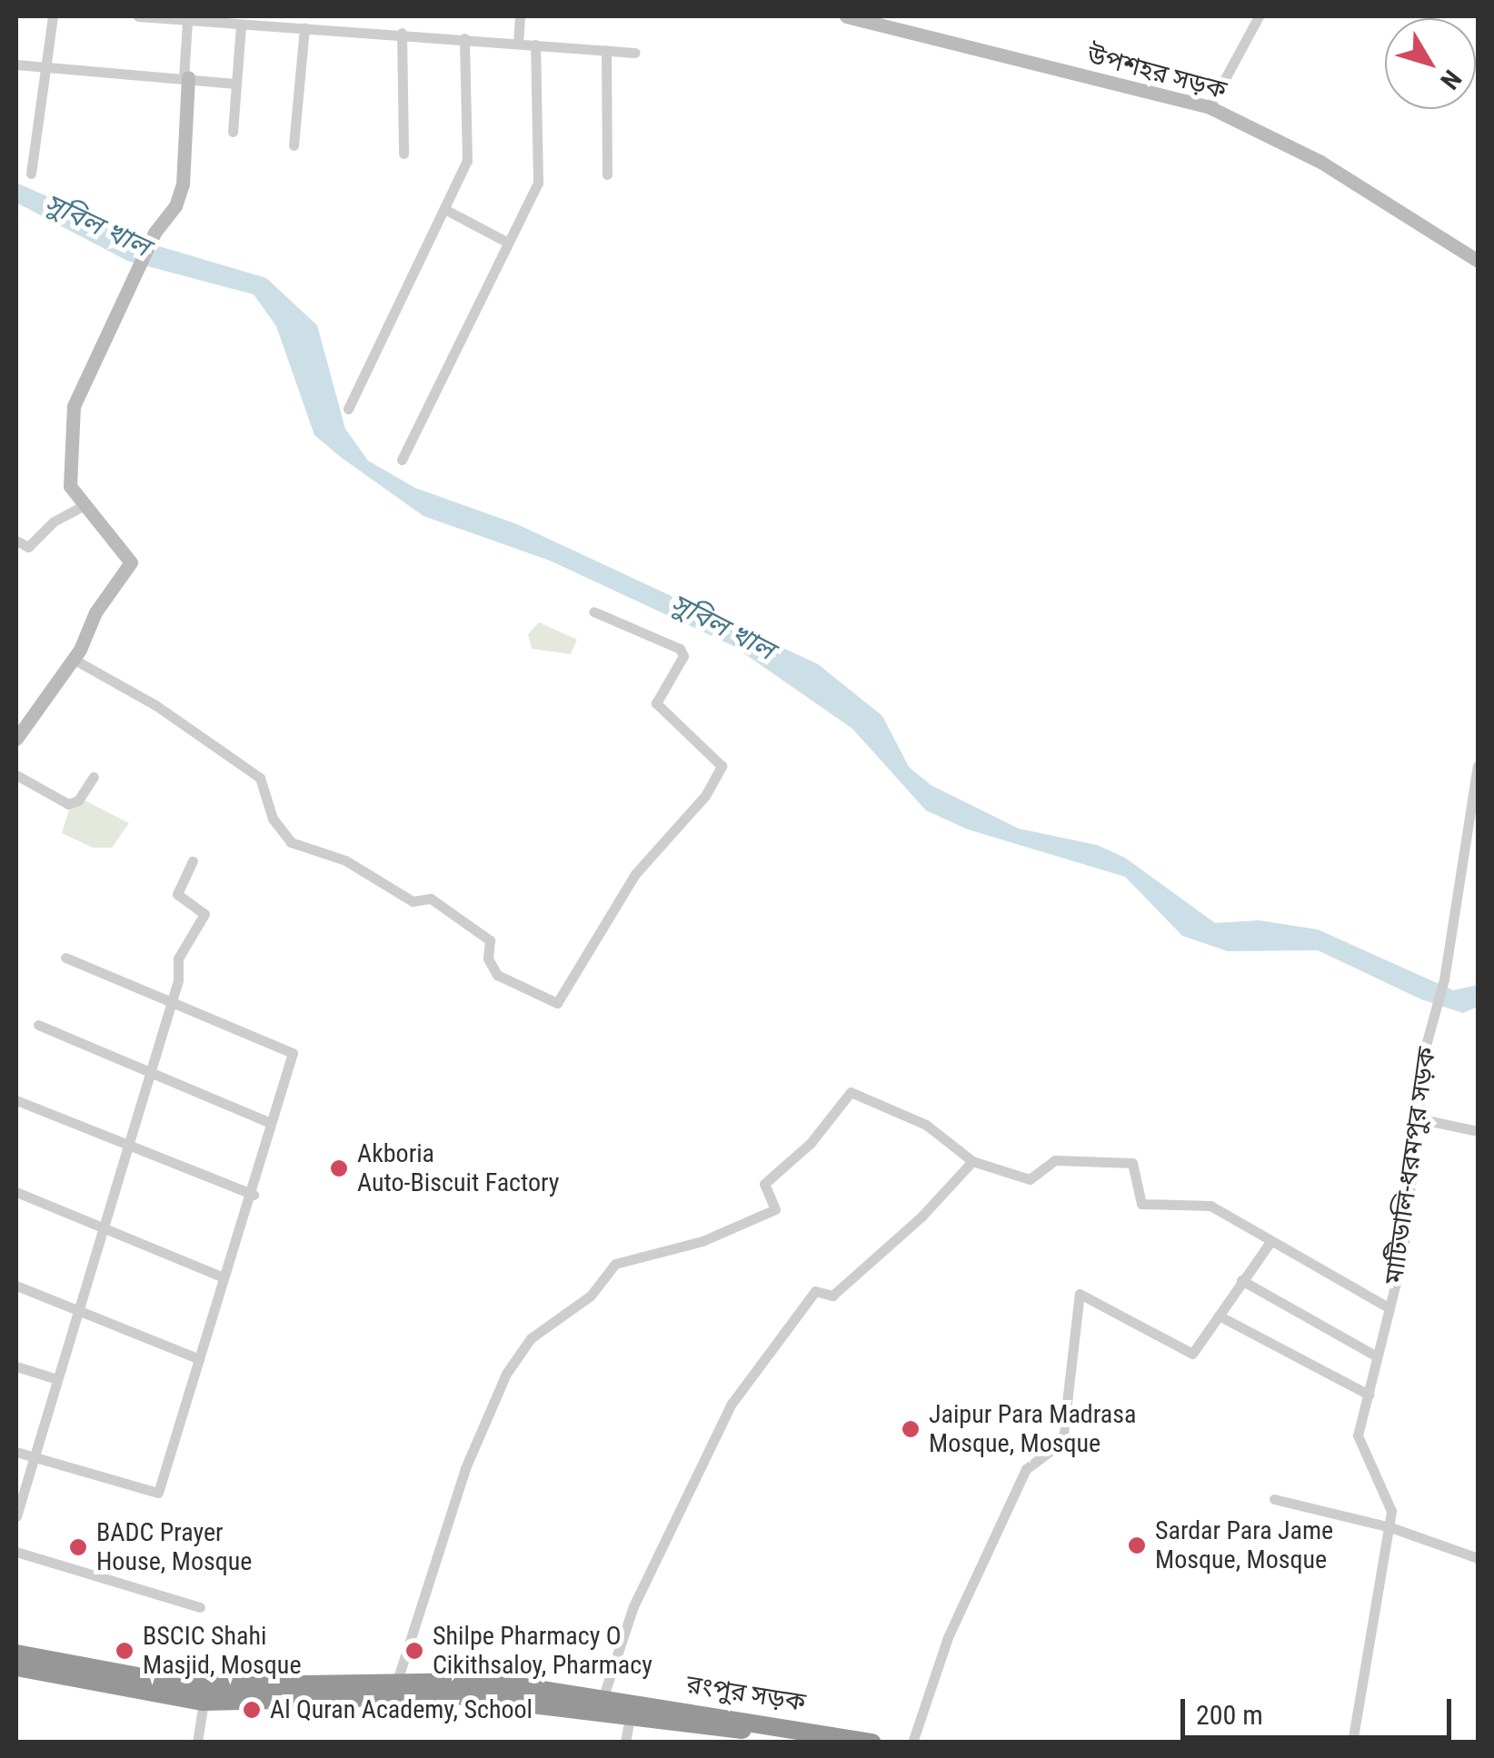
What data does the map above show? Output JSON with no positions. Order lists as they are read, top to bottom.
{
  "streets": {
    "highway": ["রংপুর সড়ক"],
    "street": ["উপশহর সড়ক", "মাটিডালি-ধরমপুর সড়ক"]
  },
  "water": ["সুবিল খাল"],
  "places": [
    "Akboria Auto-Biscuit Factory",
    "Jaipur Para Madrasa Mosque, Mosque",
    "Sardar Para Jame Mosque, Mosque",
    "BADC Prayer House, Mosque",
    "BSCIC Shahi Masjid, Mosque",
    "Shilpe Pharmacy O Cikithsaloy, Pharmacy",
    "Al Quran Academy, School"
  ],
  "scale_bar": "200 m",
  "north": "bottom right"
}
